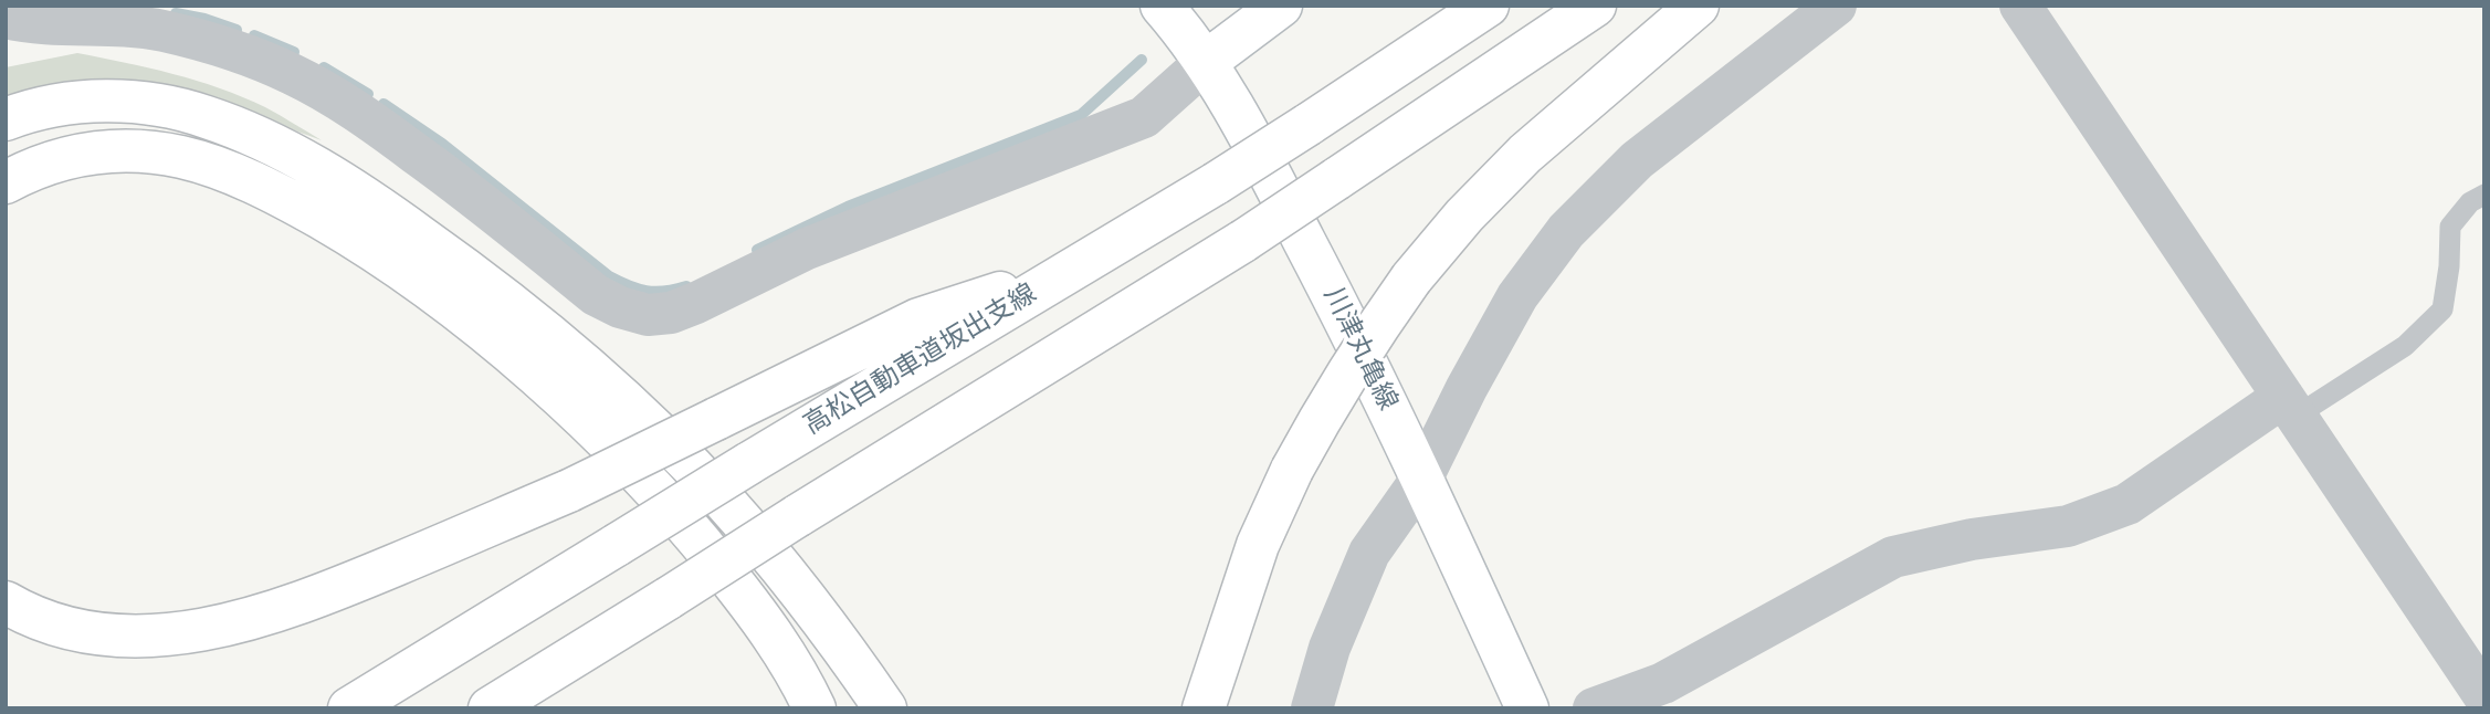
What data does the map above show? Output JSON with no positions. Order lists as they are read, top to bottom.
{
  "streets": {
    "main road": ["川津丸亀線", "高松自動車道坂出支線"]
  }
}
